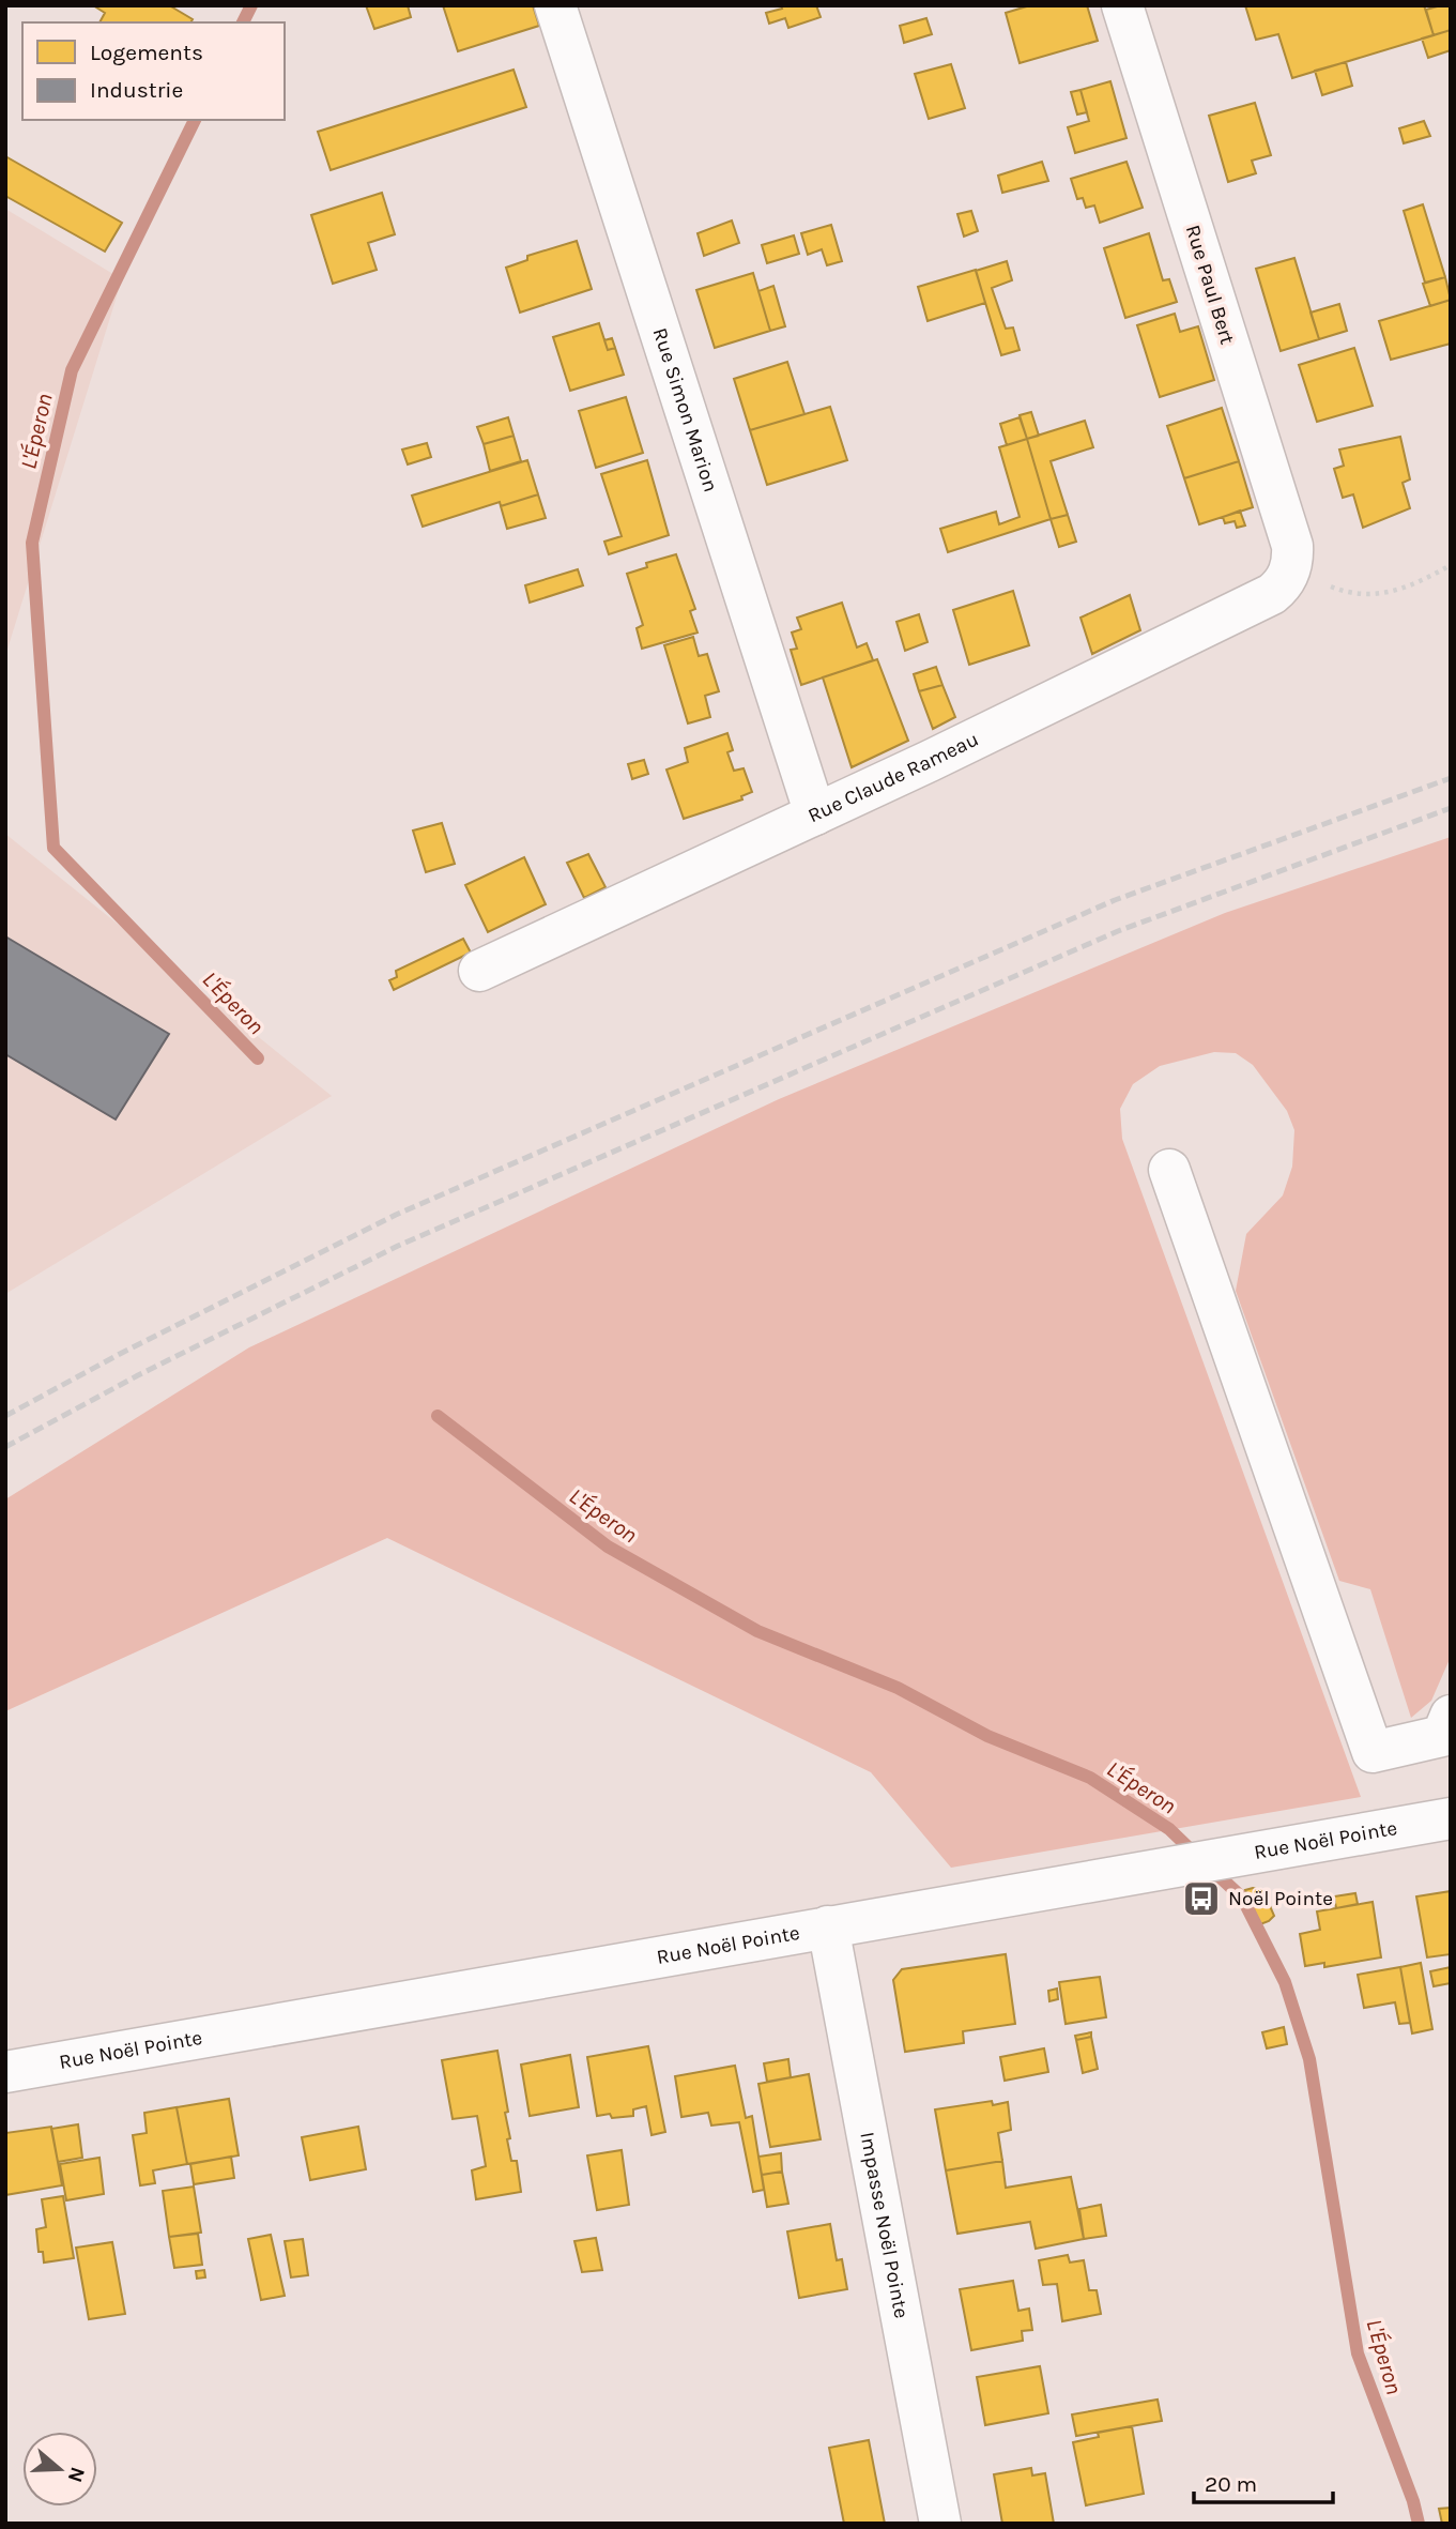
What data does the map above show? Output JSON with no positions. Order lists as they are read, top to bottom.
{
  "streets": {
    "street": [
      "Rue Paul Bert",
      "Rue Simon Marion",
      "Rue Claude Rameau",
      "Rue Noël Pointe",
      "Impasse Noël Pointe"
    ]
  },
  "crossings": [
    ["Rue Paul Bert", "Rue Claude Rameau"],
    ["Rue Simon Marion", "Rue Claude Rameau"],
    ["Rue Noël Pointe", "Impasse Noël Pointe"]
  ],
  "water": ["L'Éperon"],
  "places": {
    "bus stop": ["Noël Pointe"]
  },
  "legend": ["Logements", "Industrie"],
  "scale_bar": "20 m",
  "north": "right"
}
